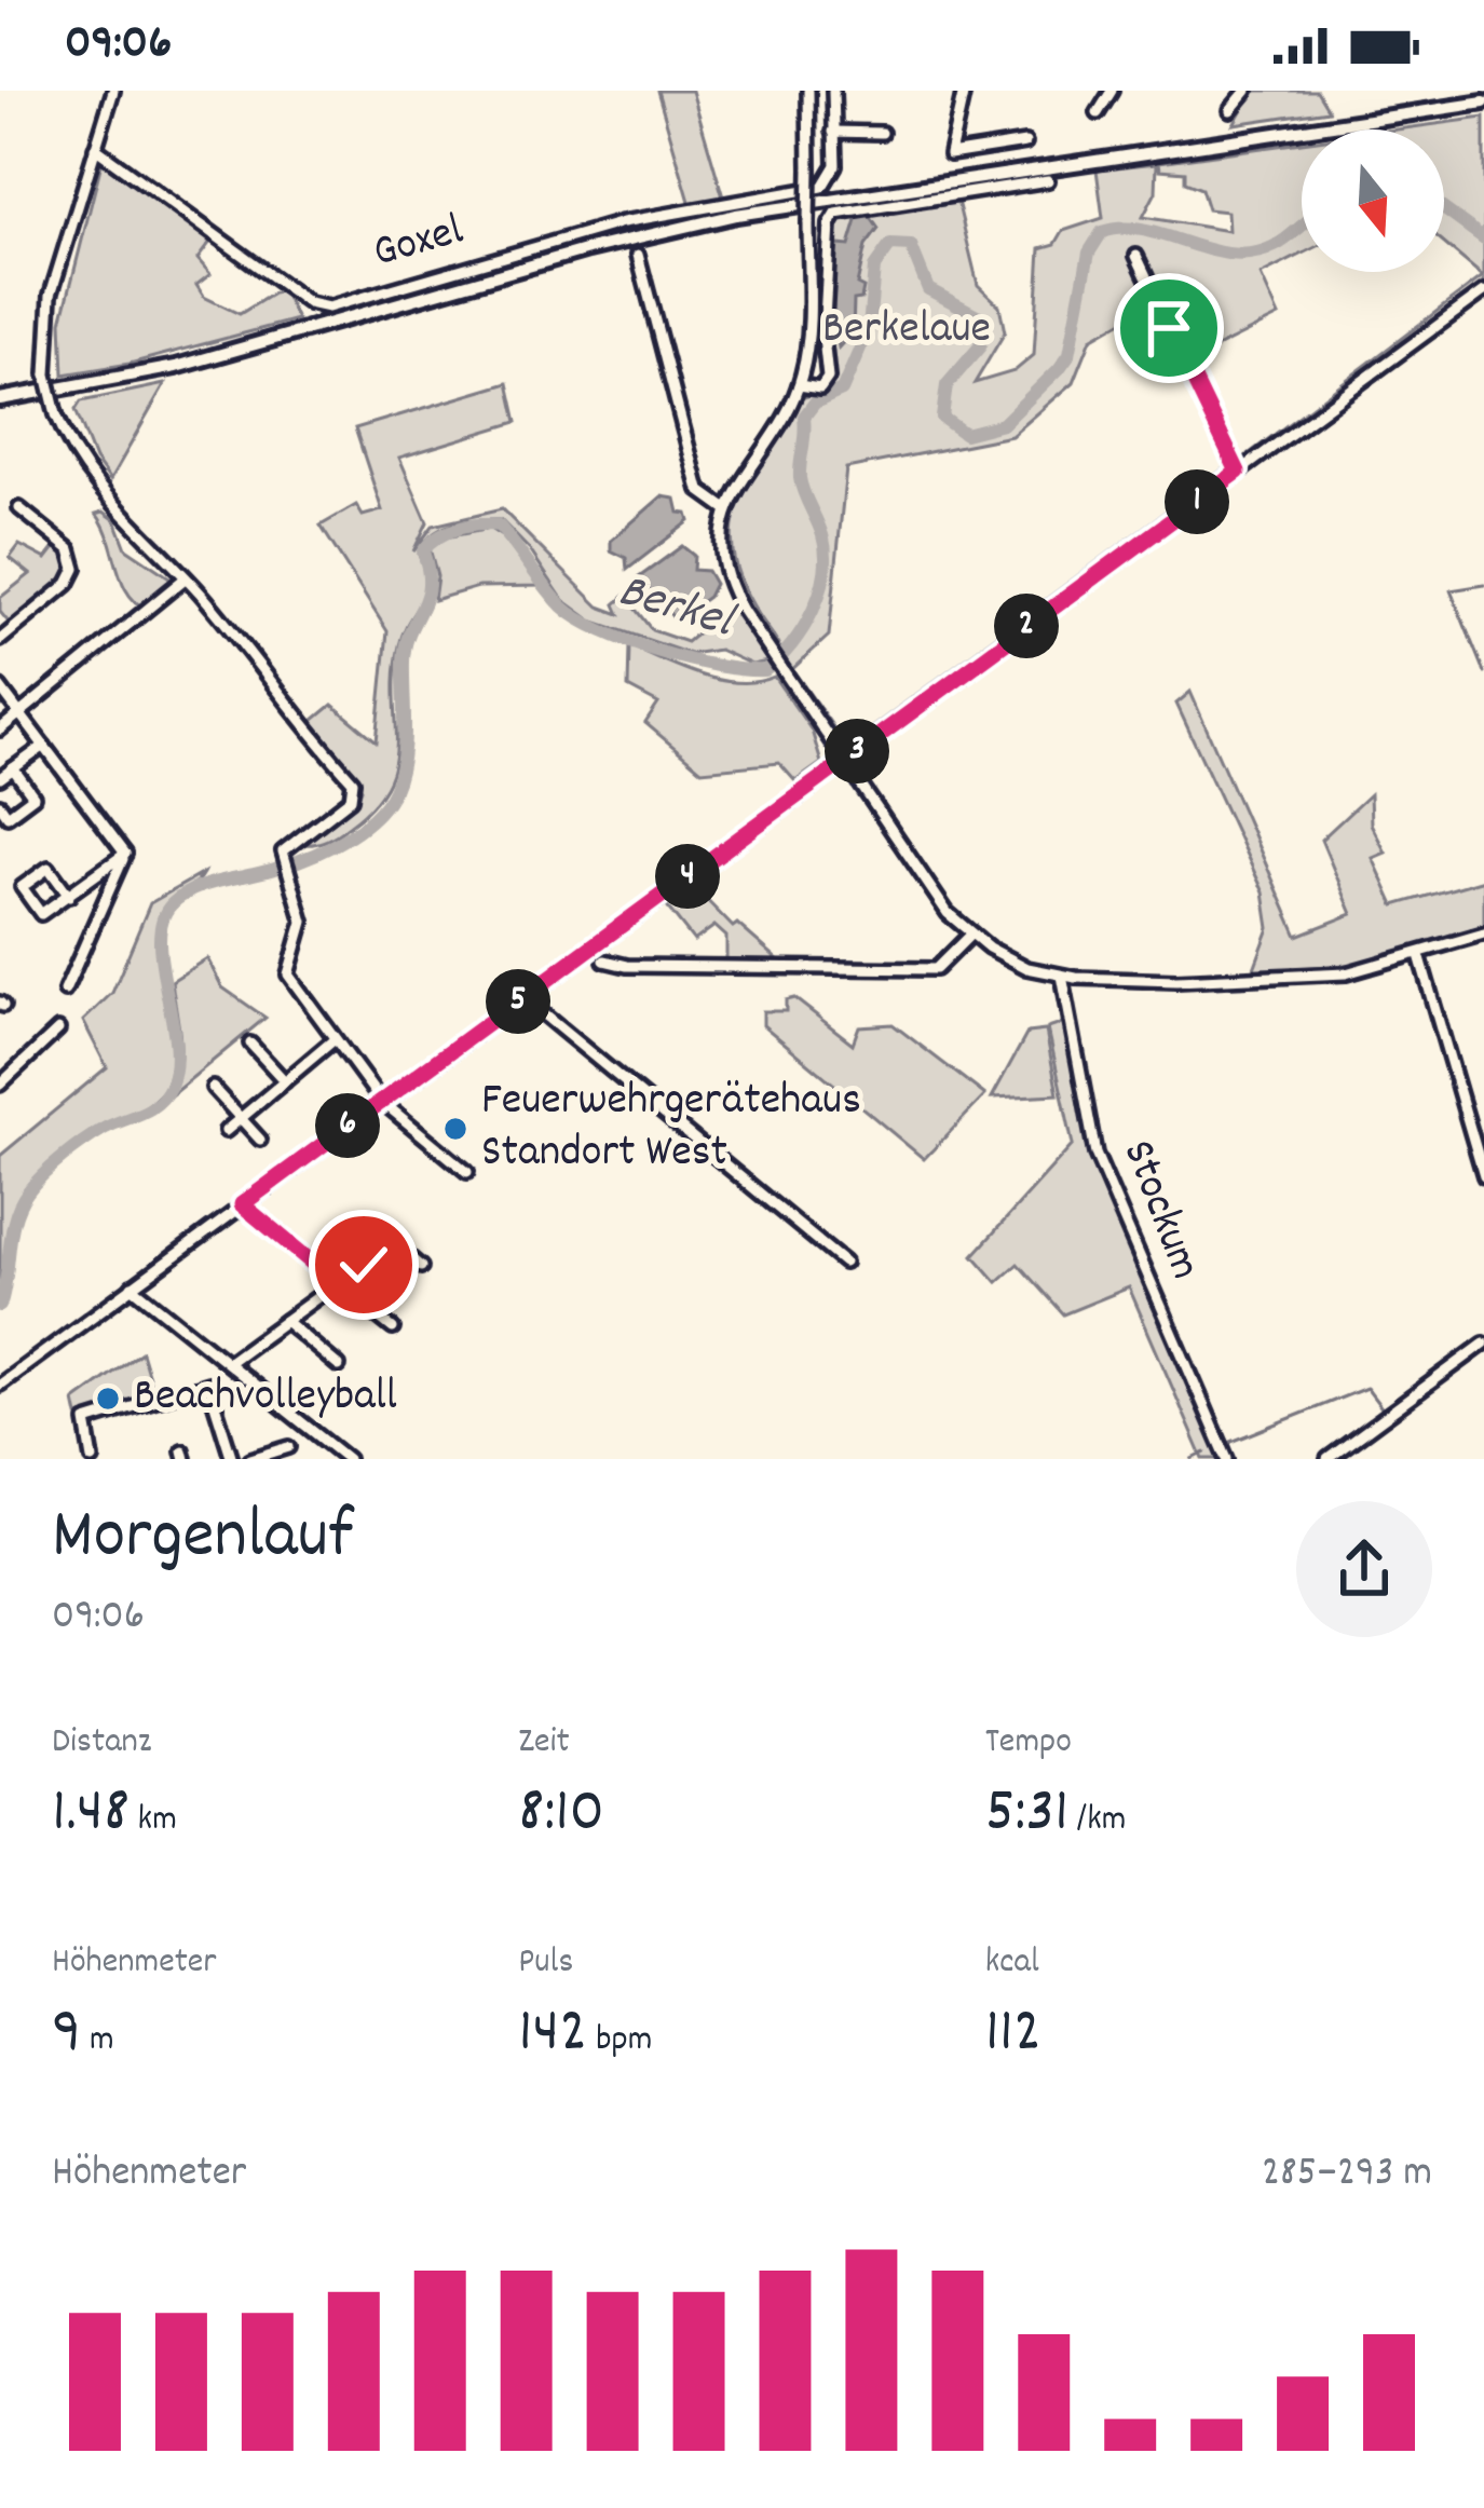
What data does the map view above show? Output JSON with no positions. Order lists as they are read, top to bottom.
{
  "streets": {
    "street": ["Goxel", "Stockum"]
  },
  "water": ["Berkel"],
  "parks": ["Berkelaue"],
  "places": ["Feuerwehrgerätehaus Standort West", "Beachvolleyball"],
  "north": "bottom",
  "page": {
    "status": "09:06",
    "pins": [
      "1",
      "2",
      "3",
      "4",
      "5",
      "6"
    ],
    "heading": ["Morgenlauf", "09:06"],
    "stats": [
      ["Distanz", "1.48 km"],
      ["Zeit", "8:10"],
      ["Tempo", "5:31 /km"],
      ["Höhenmeter", "9 m"],
      ["Puls", "142 bpm"],
      ["kcal", "112"]
    ],
    "chart": ["Höhenmeter", "285–293 m"]
  }
}
